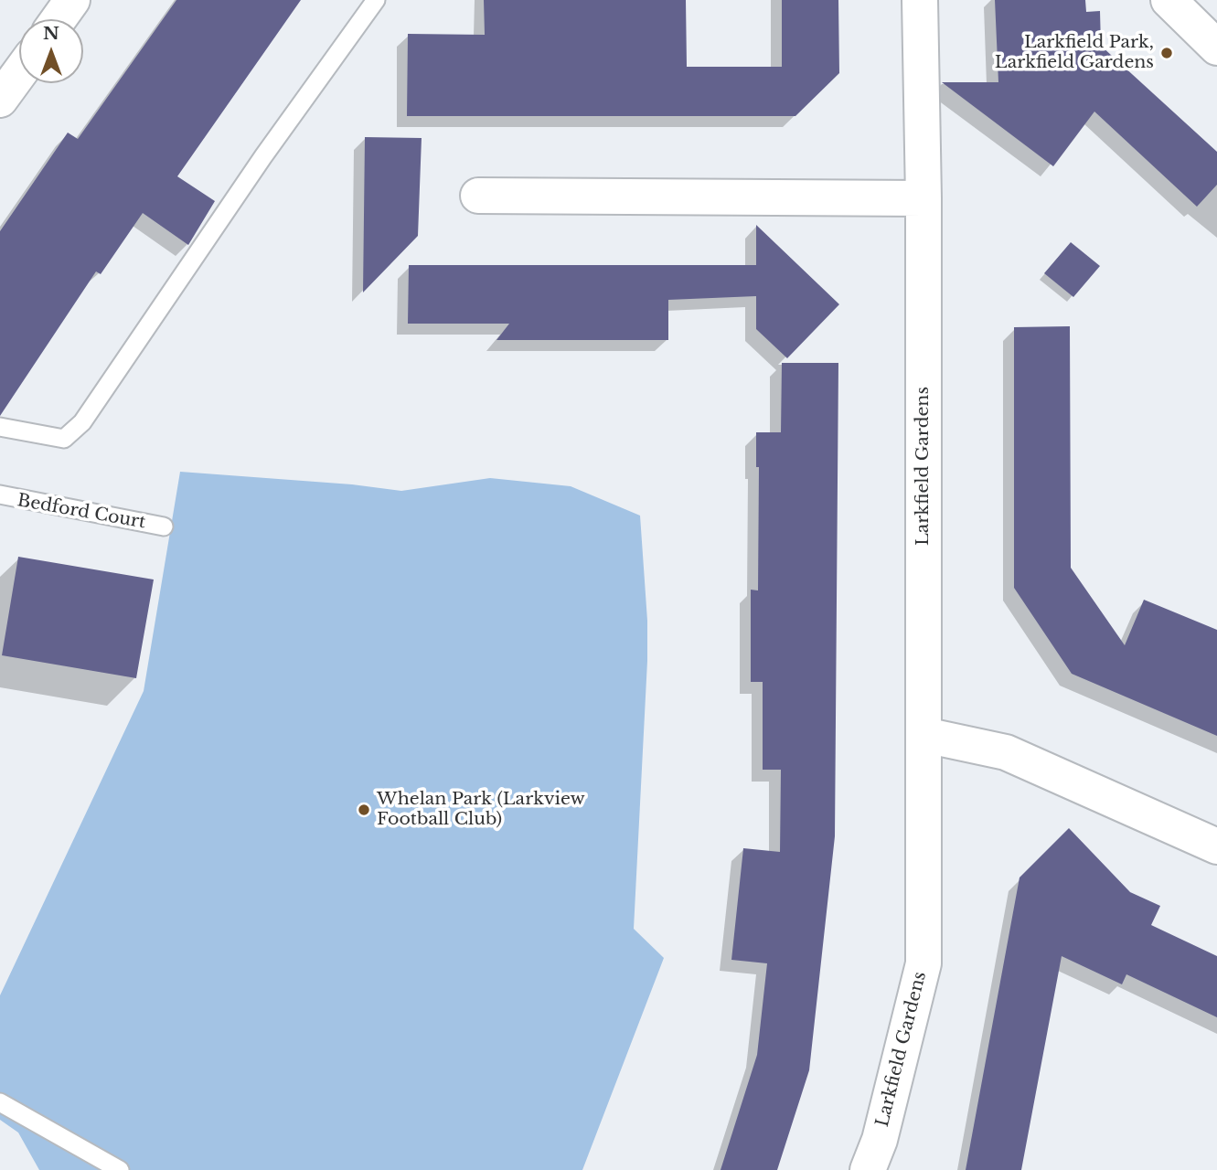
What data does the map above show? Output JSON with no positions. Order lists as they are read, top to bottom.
{
  "streets": {
    "street": ["Larkfield Gardens"],
    "lane": ["Bedford Court"]
  },
  "places": ["Larkfield Park, Larkfield Gardens", "Whelan Park (Larkview Football Club)"],
  "north": "top"
}
